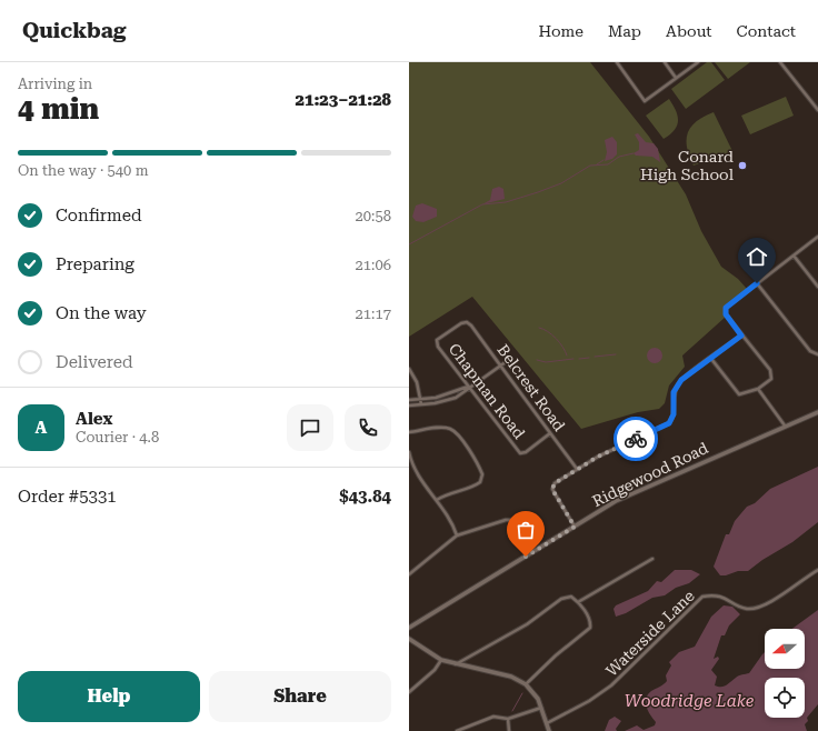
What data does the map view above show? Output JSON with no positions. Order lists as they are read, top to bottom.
{
  "streets": {
    "main road": ["Ridgewood Road"],
    "street": ["Belcrest Road", "Chapman Road", "Waterside Lane"]
  },
  "crossings": [
    ["Belcrest Road", "Chapman Road"]
  ],
  "water": ["Woodridge Lake"],
  "places": ["Conard High School"],
  "north": "left",
  "page": {
    "header": "Quickbag",
    "nav": [
      "Home",
      "Map",
      "About",
      "Contact"
    ],
    "heading": ["4 min", "Arriving in", "21:23–21:28"],
    "panel": [
      "Alex",
      "Courier · 4.8",
      "Order #5331",
      "$43.84"
    ],
    "bar": "On the way · 540 m",
    "list": [
      ["Confirmed", "20:58"],
      ["Preparing", "21:06"],
      ["On the way", "21:17"],
      "Delivered"
    ],
    "round": "A",
    "buttons": ["Help", "Share"]
  }
}
